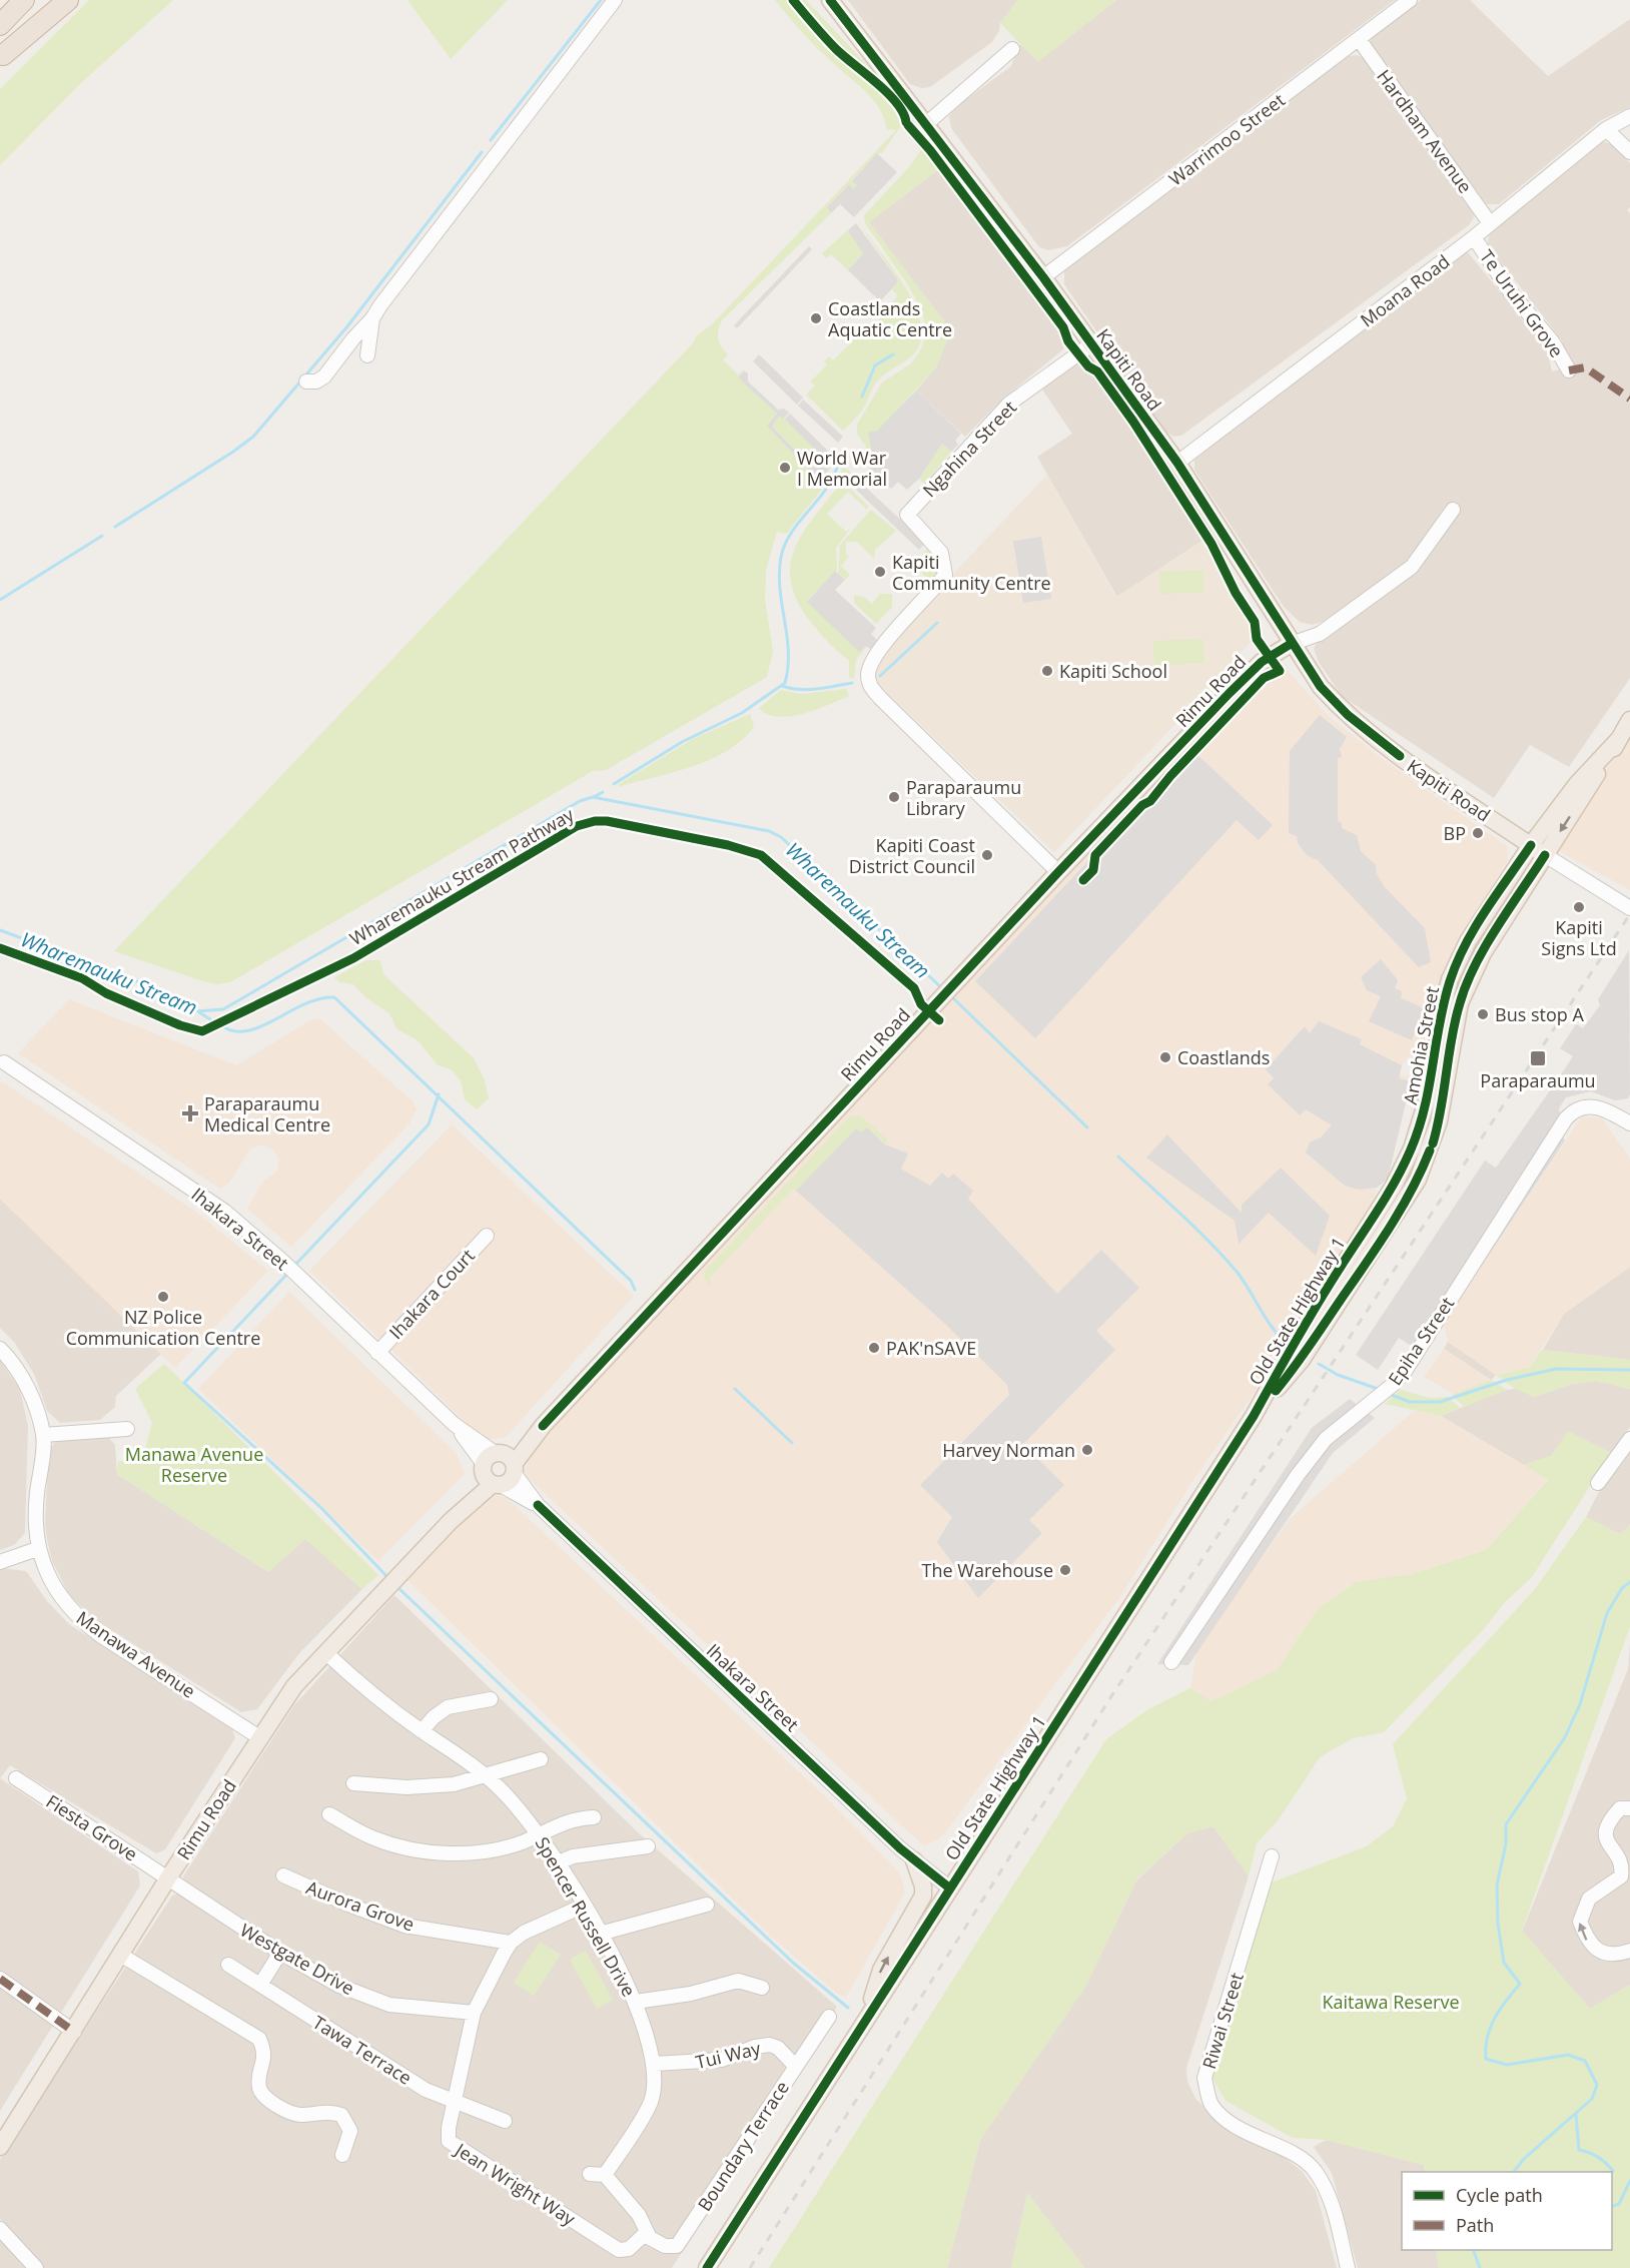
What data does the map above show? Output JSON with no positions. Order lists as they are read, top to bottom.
{
  "streets": {
    "main road": [
      "Kapiti Road",
      "Rimu Road",
      "Amohia Street",
      "Old State Highway 1"
    ],
    "street": [
      "Hardham Avenue",
      "Warrimoo Street",
      "Moana Road",
      "Te Uruhi Grove",
      "Ngahina Street",
      "Ihakara Street",
      "Ihakara Court",
      "Epiha Street",
      "Manawa Avenue",
      "Fiesta Grove",
      "Aurora Grove",
      "Spencer Russell Drive",
      "Westgate Drive",
      "Riwai Street",
      "Tawa Terrace",
      "Tui Way",
      "Boundary Terrace",
      "Jean Wright Way"
    ],
    "cycle path": ["Wharemauku Stream Pathway"]
  },
  "crossings": [
    ["Hardham Avenue", "Warrimoo Street"],
    ["Hardham Avenue", "Moana Road"],
    ["Warrimoo Street", "Kapiti Road"],
    ["Moana Road", "Te Uruhi Grove"],
    ["Moana Road", "Kapiti Road"],
    ["Kapiti Road", "Ngahina Street"],
    ["Kapiti Road", "Rimu Road"],
    ["Kapiti Road", "Amohia Street"],
    ["Ngahina Street", "Rimu Road"],
    ["Rimu Road", "Ihakara Street"],
    ["Rimu Road", "Manawa Avenue"],
    ["Rimu Road", "Fiesta Grove"],
    ["Rimu Road", "Spencer Russell Drive"],
    ["Rimu Road", "Westgate Drive"],
    ["Amohia Street", "Old State Highway 1"],
    ["Ihakara Street", "Ihakara Court"],
    ["Ihakara Street", "Old State Highway 1"],
    ["Fiesta Grove", "Westgate Drive"],
    ["Aurora Grove", "Jean Wright Way"],
    ["Spencer Russell Drive", "Tui Way"],
    ["Westgate Drive", "Jean Wright Way"],
    ["Tawa Terrace", "Jean Wright Way"],
    ["Tui Way", "Boundary Terrace"],
    ["Boundary Terrace", "Jean Wright Way"]
  ],
  "water": ["Wharemauku Stream"],
  "parks": ["Manawa Avenue Reserve", "Kaitawa Reserve"],
  "places": {
    "other": [
      "Coastlands Aquatic Centre",
      "World War I Memorial",
      "Kapiti Community Centre",
      "Kapiti School",
      "Paraparaumu Library",
      "BP",
      "Kapiti Coast District Council",
      "Kapiti Signs Ltd",
      "Bus stop A",
      "Coastlands",
      "NZ Police Communication Centre",
      "PAK'nSAVE",
      "Harvey Norman",
      "The Warehouse"
    ],
    "transit": ["Paraparaumu"],
    "health": ["Paraparaumu Medical Centre"]
  },
  "legend": ["Cycle path", "Path"]
}
